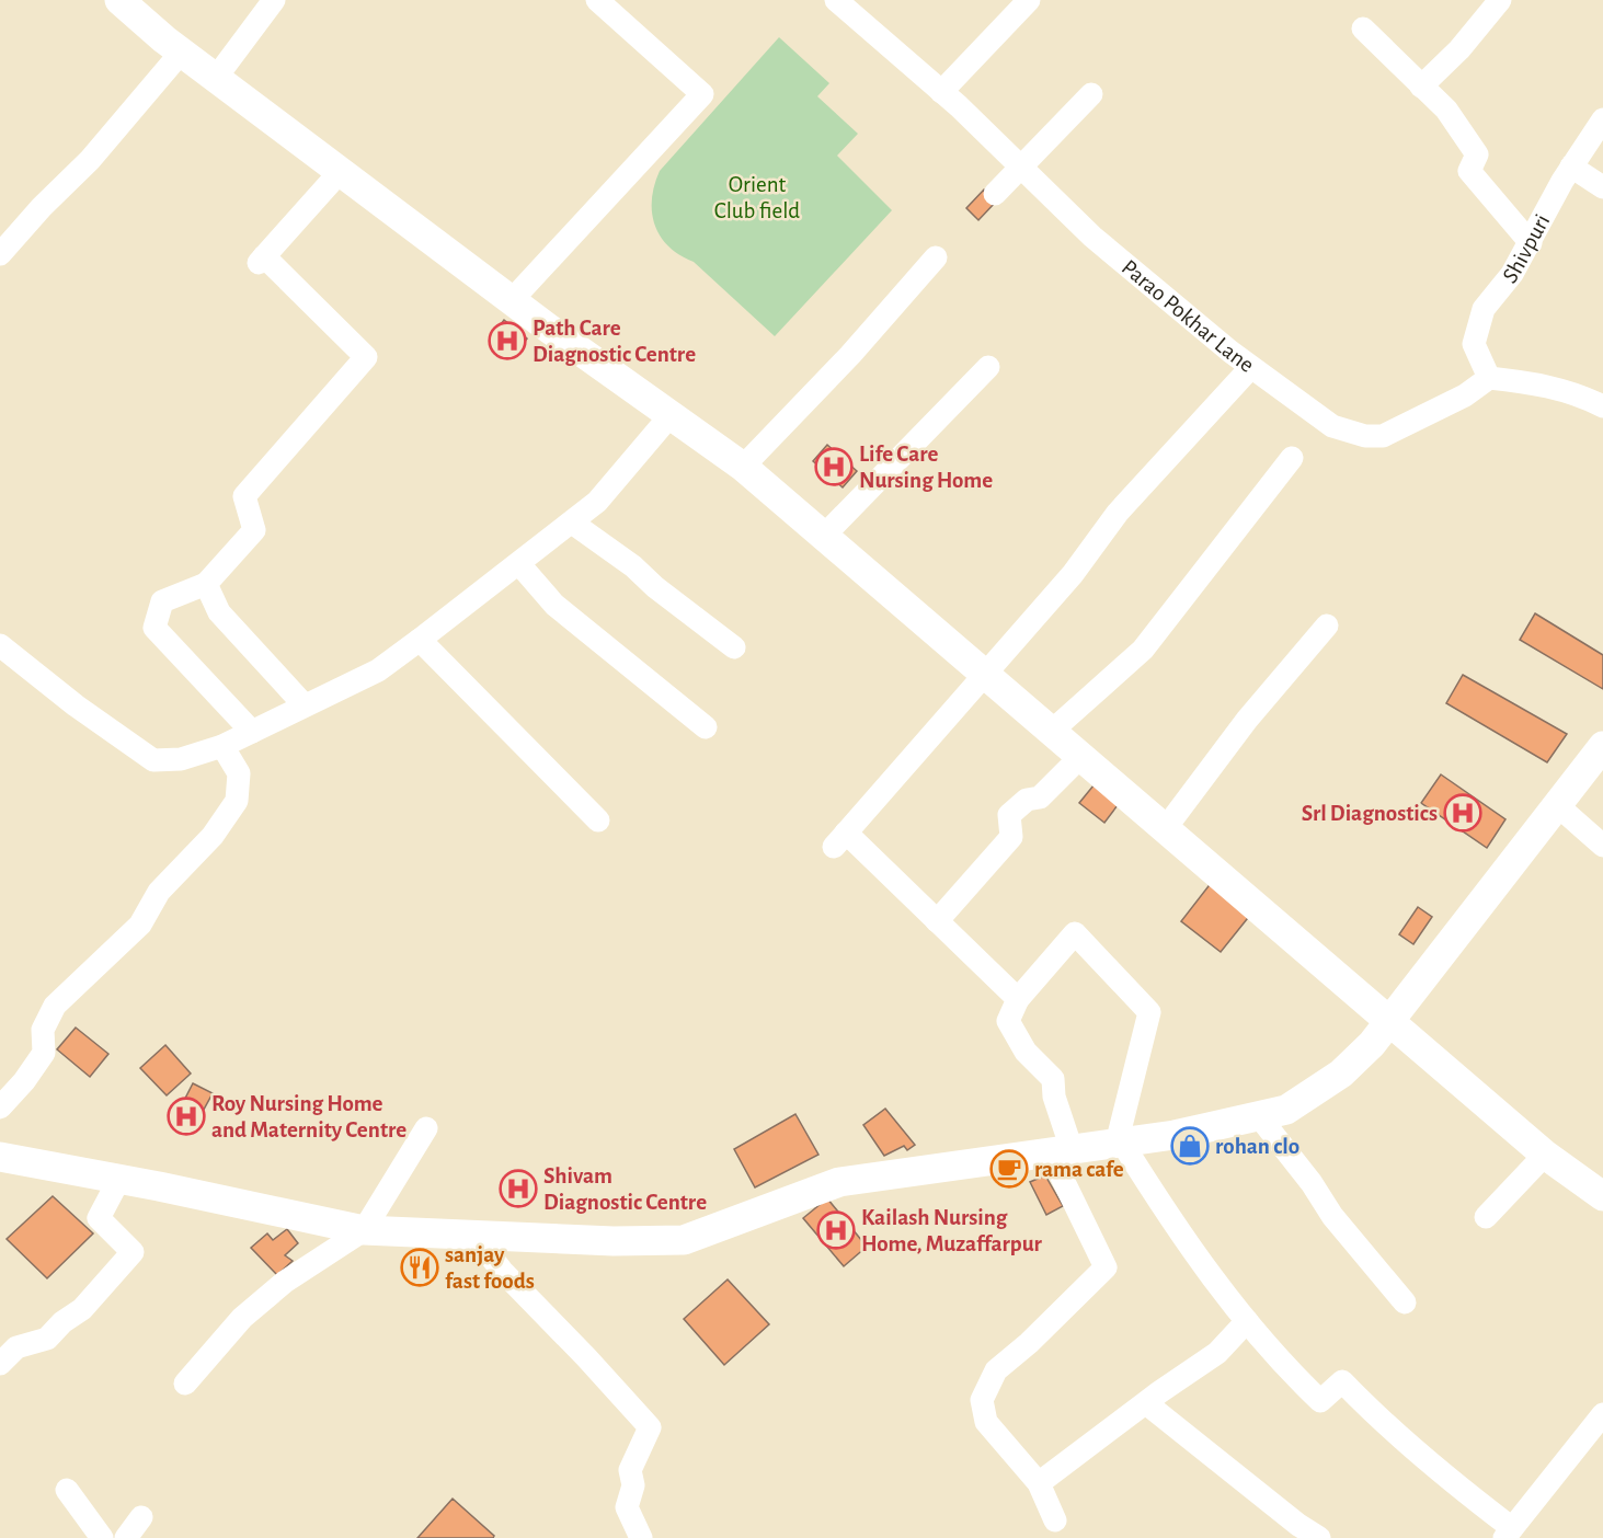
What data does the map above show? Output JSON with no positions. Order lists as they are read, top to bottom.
{
  "streets": {
    "street": ["Shivpuri", "Parao Pokhar Lane"]
  },
  "crossings": [
    ["Shivpuri", "Parao Pokhar Lane"]
  ],
  "parks": ["Orient Club field"],
  "places": {
    "hospital": [
      "Path Care Diagnostic Centre",
      "Life Care Nursing Home",
      "Srl Diagnostics",
      "Roy Nursing Home and Maternity Centre",
      "Shivam Diagnostic Centre",
      "Kailash Nursing Home, Muzaffarpur"
    ],
    "shop": ["rohan clo"],
    "cafe": ["rama cafe"],
    "restaurant": ["sanjay fast foods"]
  }
}
